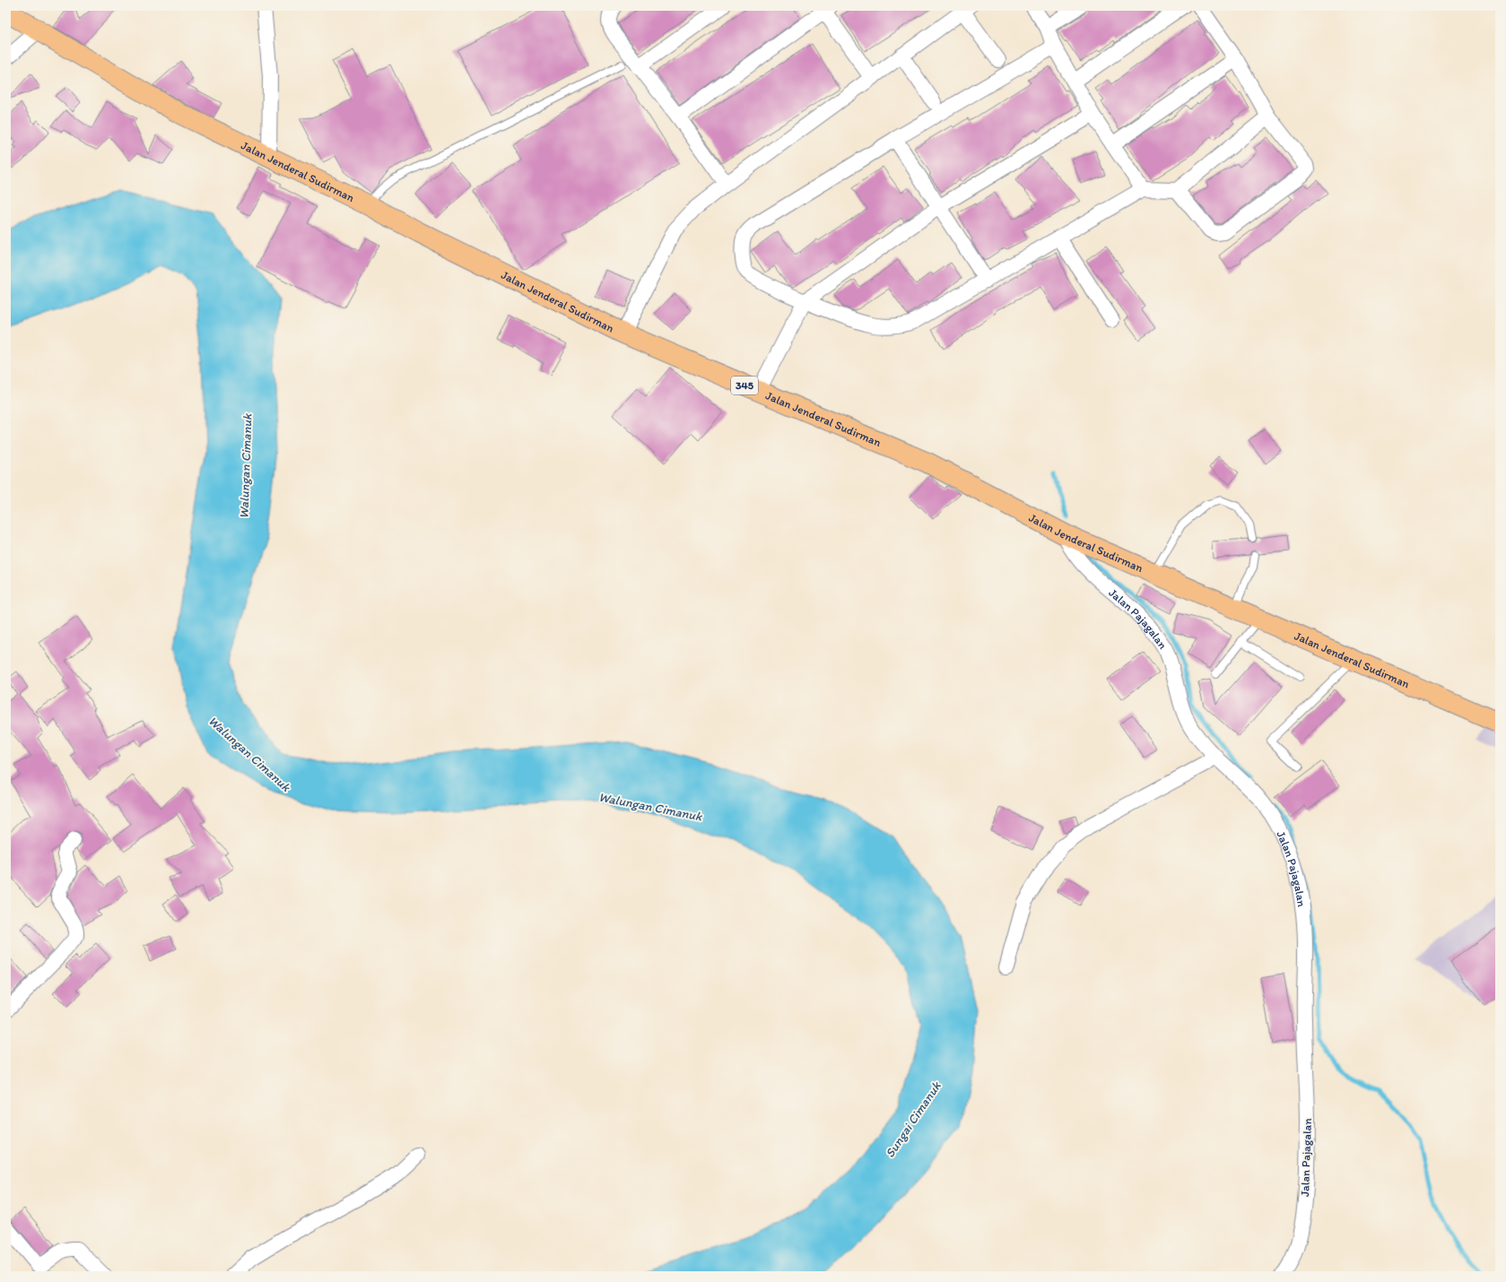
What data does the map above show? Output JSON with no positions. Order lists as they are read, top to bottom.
{
  "streets": {
    "main road": ["Jalan Jenderal Sudirman", "345"],
    "street": ["Jalan Pajagalan"]
  },
  "crossings": [
    ["Jalan Jenderal Sudirman", "Jalan Pajagalan"]
  ],
  "water": ["Walungan Cimanuk", "Sungai Cimanuk"]
}
